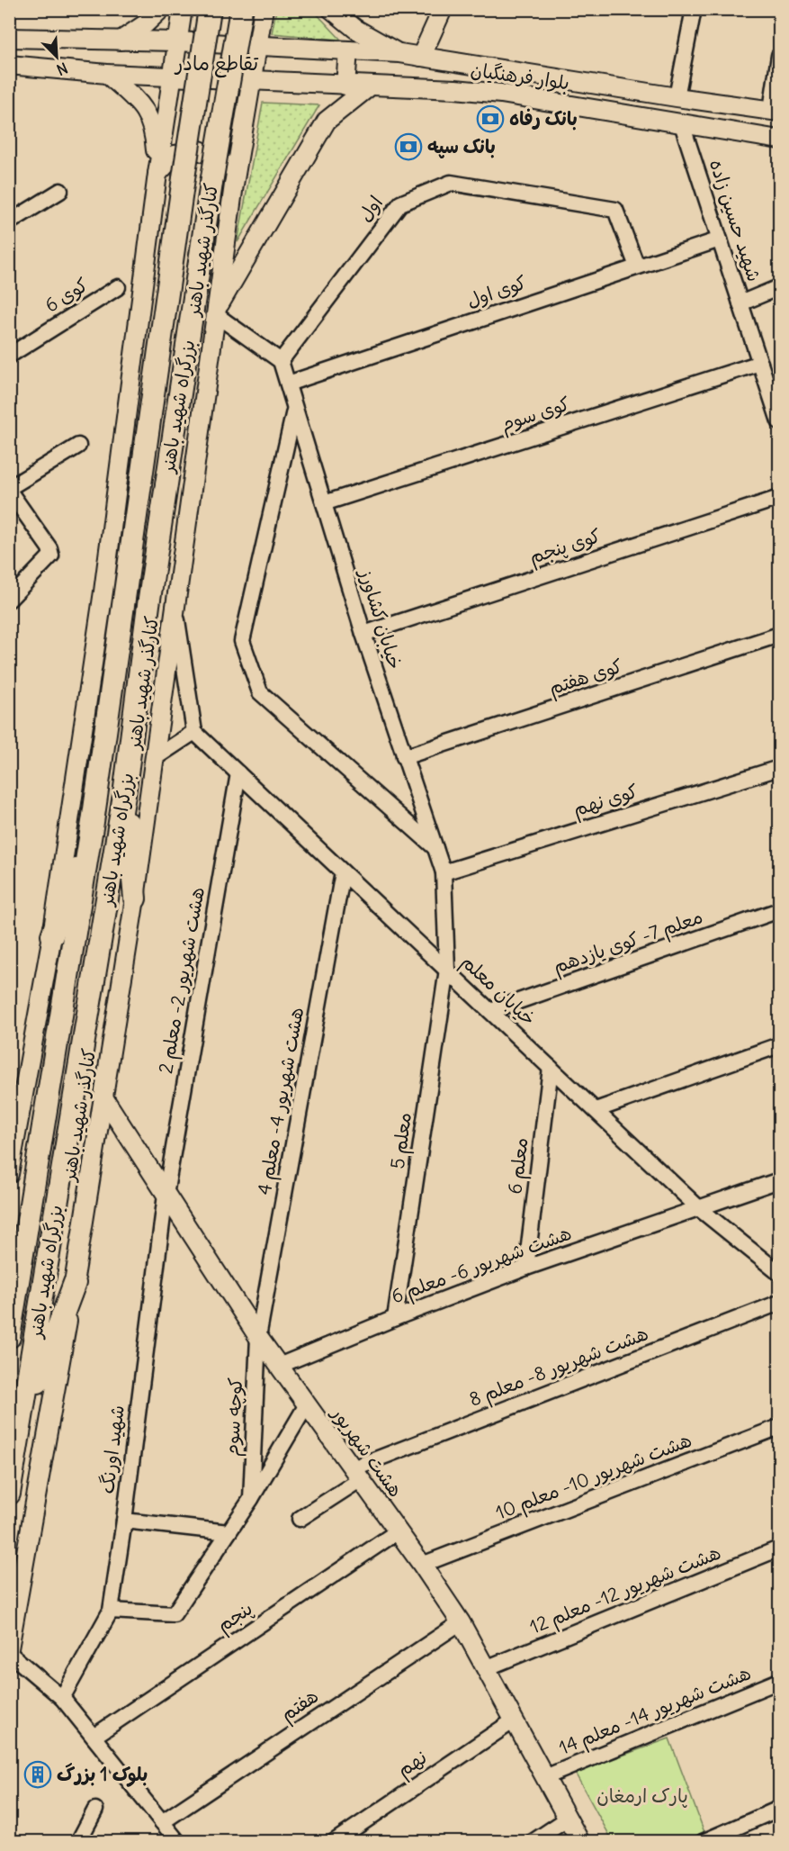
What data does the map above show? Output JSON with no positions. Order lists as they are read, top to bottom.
{
  "streets": {
    "highway": ["بزرگراه شهید باهنر"],
    "main road": ["بلوار فرهنگیان", "کنارگذر شهید باهنر", "هشت شهریور"],
    "street": [
      "اول",
      "شهید حسین زاده",
      "کوی اول",
      "کوی 6",
      "کوی سوم",
      "کوی پنجم",
      "خیابان کشاورز",
      "کوی هفتم",
      "کوی نهم",
      "معلم 7- کوی یازدهم",
      "هشت شهریور 2- معلم 2",
      "خیابان معلم",
      "هشت شهریور 4- معلم 4",
      "معلم 5",
      "معلم 6",
      "هشت شهریور 6- معلم 6",
      "هشت شهریور 8- معلم 8",
      "کوچه سوم",
      "شهید اورنگ",
      "هشت شهریور 10- معلم 10",
      "هشت شهریور 12- معلم 12",
      "پنجم",
      "هفتم",
      "هشت شهریور 14- معلم 14",
      "نهم"
    ]
  },
  "crossings": [
    ["بلوار فرهنگیان", "شهید حسین زاده"],
    ["بلوار فرهنگیان", "کنارگذر شهید باهنر"],
    ["اول", "کوی اول"],
    ["اول", "خیابان کشاورز"],
    ["شهید حسین زاده", "کوی اول"],
    ["شهید حسین زاده", "کوی سوم"],
    ["کنارگذر شهید باهنر", "هشت شهریور"],
    ["کوی اول", "خیابان کشاورز"],
    ["کوی سوم", "خیابان کشاورز"],
    ["کوی پنجم", "خیابان کشاورز"],
    ["خیابان کشاورز", "کوی هفتم"],
    ["خیابان کشاورز", "کوی نهم"],
    ["خیابان کشاورز", "خیابان معلم"],
    ["خیابان کشاورز", "معلم 5"],
    ["معلم 7- کوی یازدهم", "خیابان معلم"],
    ["هشت شهریور 2- معلم 2", "خیابان معلم"],
    ["هشت شهریور 2- معلم 2", "شهید اورنگ"],
    ["هشت شهریور 2- معلم 2", "هشت شهریور"],
    ["خیابان معلم", "هشت شهریور 4- معلم 4"],
    ["خیابان معلم", "معلم 5"],
    ["خیابان معلم", "معلم 6"],
    ["خیابان معلم", "هشت شهریور 6- معلم 6"],
    ["هشت شهریور 4- معلم 4", "کوچه سوم"],
    ["هشت شهریور 4- معلم 4", "هشت شهریور"],
    ["معلم 5", "هشت شهریور 6- معلم 6"],
    ["معلم 6", "هشت شهریور 6- معلم 6"],
    ["هشت شهریور 6- معلم 6", "هشت شهریور"],
    ["هشت شهریور 8- معلم 8", "هشت شهریور"],
    ["کوچه سوم", "هشت شهریور"],
    ["شهید اورنگ", "هشت شهریور"],
    ["هشت شهریور", "هشت شهریور 10- معلم 10"],
    ["هشت شهریور", "هشت شهریور 12- معلم 12"],
    ["هشت شهریور", "پنجم"],
    ["هشت شهریور", "هفتم"],
    ["هشت شهریور", "هشت شهریور 14- معلم 14"],
    ["هشت شهریور", "نهم"]
  ],
  "districts": ["تقاطع مادر"],
  "parks": ["پارک ارمغان"],
  "places": {
    "bank": ["بانک رفاه", "بانک سپه"],
    "building": ["بلوک 1 بزرگ"]
  },
  "north": "bottom right"
}
